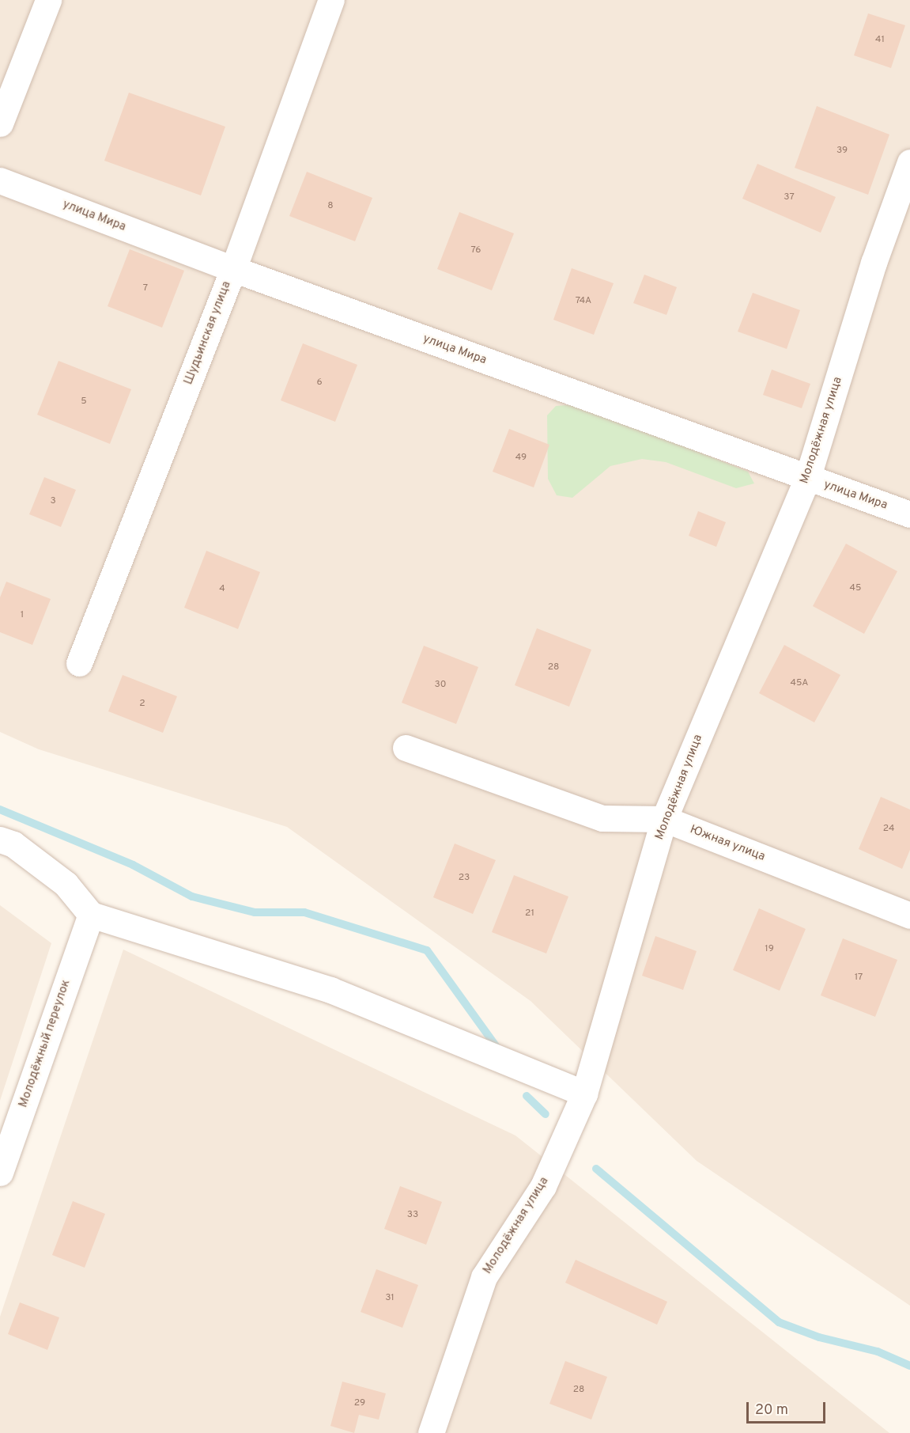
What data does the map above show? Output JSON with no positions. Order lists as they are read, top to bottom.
{
  "streets": {
    "street": [
      "улица Мира",
      "Шудьинская улица",
      "Молодёжная улица",
      "Южная улица",
      "Молодёжный переулок"
    ]
  },
  "crossings": [
    ["улица Мира", "Шудьинская улица"],
    ["улица Мира", "Молодёжная улица"],
    ["Молодёжная улица", "Южная улица"]
  ],
  "house_numbers": [
    "41",
    "39",
    "37",
    "8",
    "76",
    "7",
    "74А",
    "6",
    "5",
    "49",
    "3",
    "45",
    "4",
    "1",
    "28",
    "45А",
    "30",
    "2",
    "24",
    "23",
    "21",
    "19",
    "17",
    "33",
    "31",
    "28",
    "29"
  ],
  "scale_bar": "20 m"
}
